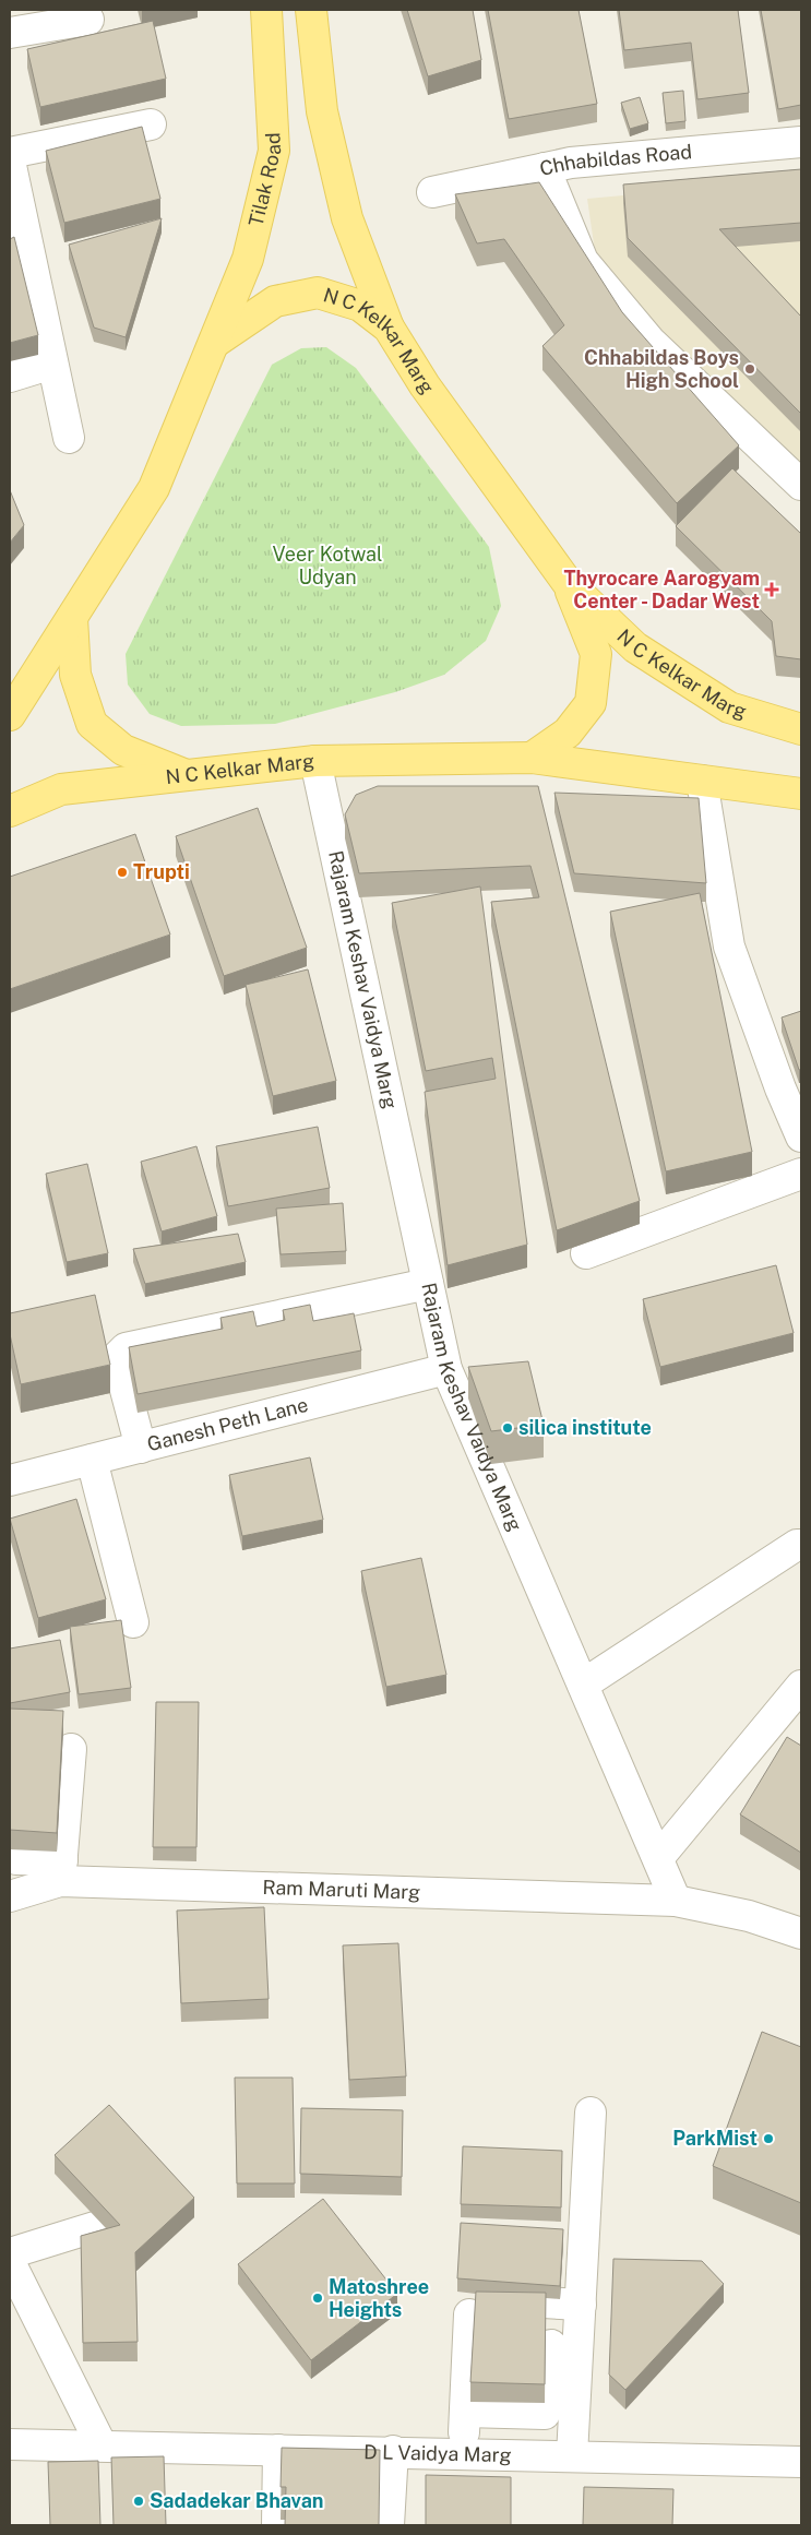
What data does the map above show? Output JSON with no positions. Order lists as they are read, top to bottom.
{
  "streets": {
    "main road": ["Tilak Road", "N C Kelkar Marg"],
    "street": [
      "Chhabildas Road",
      "Rajaram Keshav Vaidya Marg",
      "Ganesh Peth Lane",
      "Ram Maruti Marg",
      "D L Vaidya Marg"
    ]
  },
  "crossings": [
    ["Tilak Road", "N C Kelkar Marg"],
    ["N C Kelkar Marg", "Rajaram Keshav Vaidya Marg"],
    ["Rajaram Keshav Vaidya Marg", "Ganesh Peth Lane"],
    ["Rajaram Keshav Vaidya Marg", "Ram Maruti Marg"]
  ],
  "parks": ["Veer Kotwal Udyan"],
  "places": {
    "other": [
      "Chhabildas Boys High School",
      "Trupti",
      "silica institute",
      "ParkMist",
      "Matoshree Heights",
      "Sadadekar Bhavan"
    ],
    "health": ["Thyrocare Aarogyam Center - Dadar West"]
  }
}
